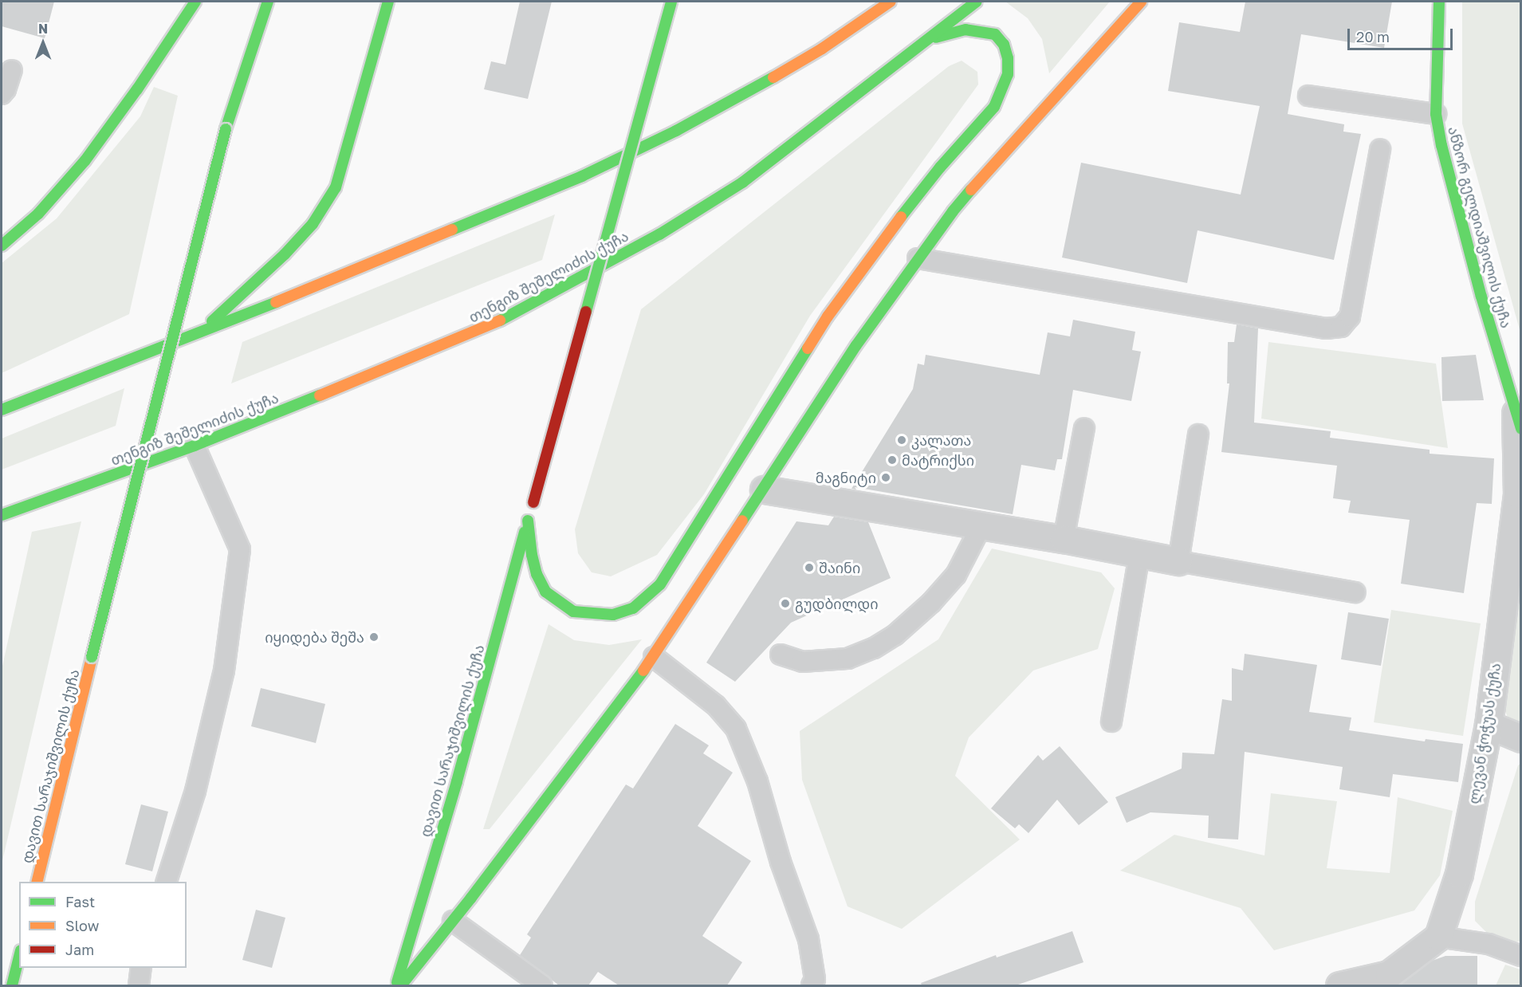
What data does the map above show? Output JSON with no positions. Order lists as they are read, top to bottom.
{
  "streets": {
    "main road": ["ანზორ გელდიაშვილის ქუჩა", "თენგიზ შეშელიძის ქუჩა", "დავით სარაჯიშვილის ქუჩა"],
    "street": ["ლევან ჭოჭუას ქუჩა"]
  },
  "crossings": [
    ["ანზორ გელდიაშვილის ქუჩა", "ლევან ჭოჭუას ქუჩა"]
  ],
  "places": [
    "კალათა",
    "მატრიქსი",
    "მაგნიტი",
    "შაინი",
    "გუდბილდი",
    "იყიდება შეშა"
  ],
  "legend": ["Fast", "Slow", "Jam"],
  "scale_bar": "20 m",
  "north": "top"
}
